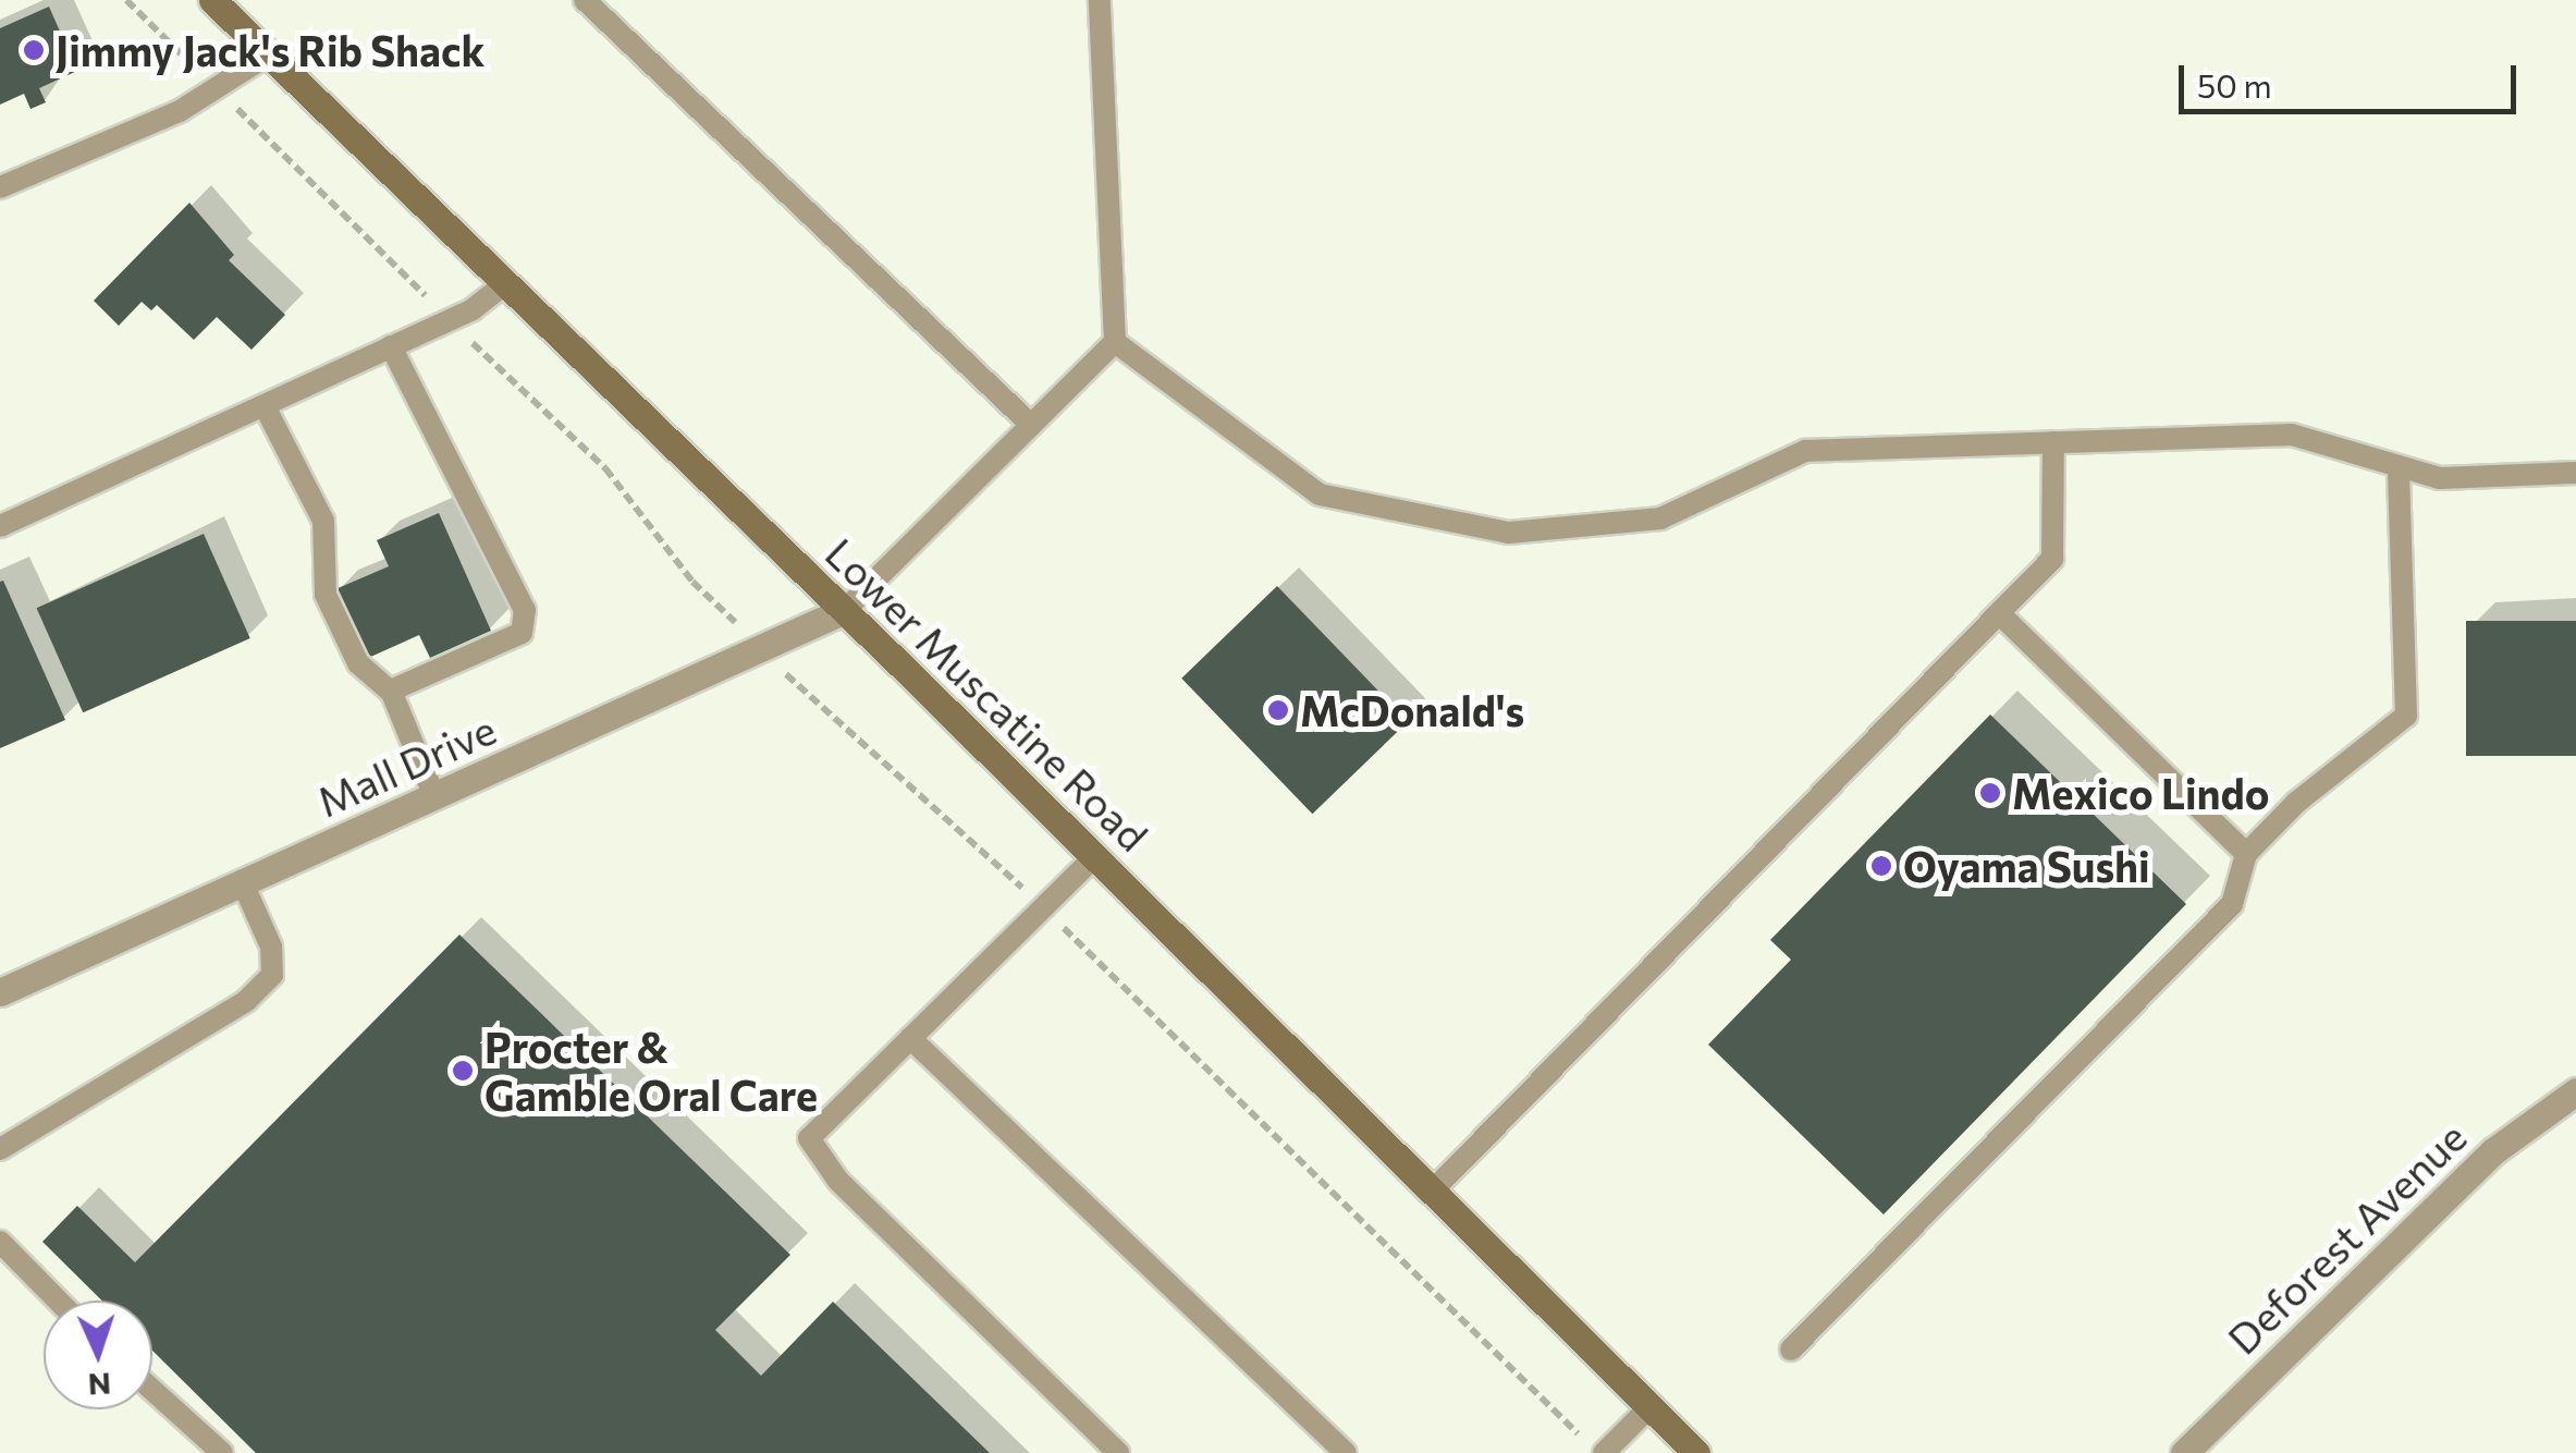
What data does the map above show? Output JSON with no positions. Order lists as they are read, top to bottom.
{
  "streets": {
    "main road": ["Lower Muscatine Road"],
    "street": ["Mall Drive", "Deforest Avenue"]
  },
  "crossings": [
    ["Lower Muscatine Road", "Mall Drive"]
  ],
  "places": [
    "Jimmy Jack's Rib Shack",
    "McDonald's",
    "Mexico Lindo",
    "Oyama Sushi",
    "Procter & Gamble Oral Care"
  ],
  "scale_bar": "50 m",
  "north": "bottom"
}
